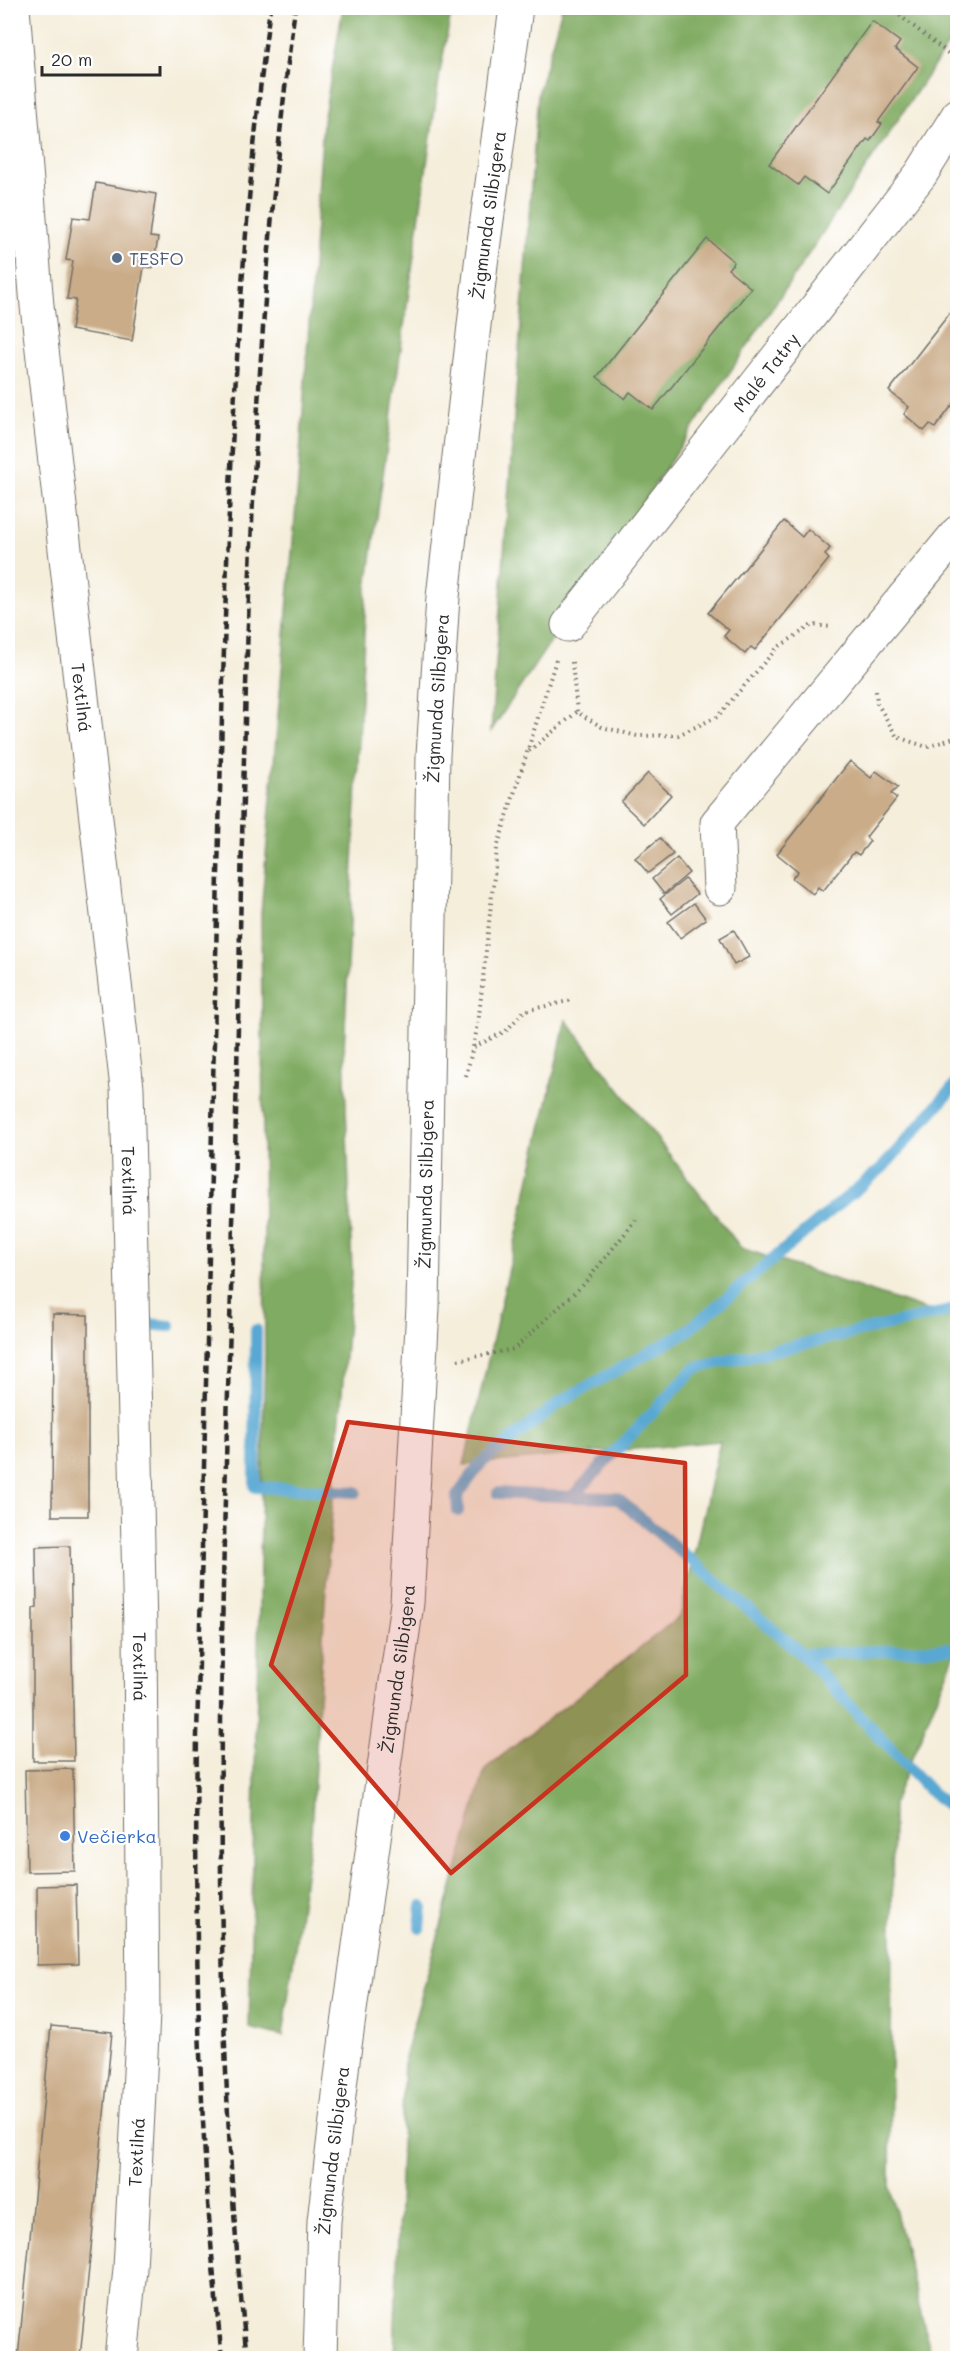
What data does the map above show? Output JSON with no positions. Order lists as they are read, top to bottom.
{
  "streets": {
    "street": ["Žigmunda Silbigera", "Malé Tatry", "Textilná"]
  },
  "places": ["TESFO", "Večierka"],
  "scale_bar": "20 m"
}
